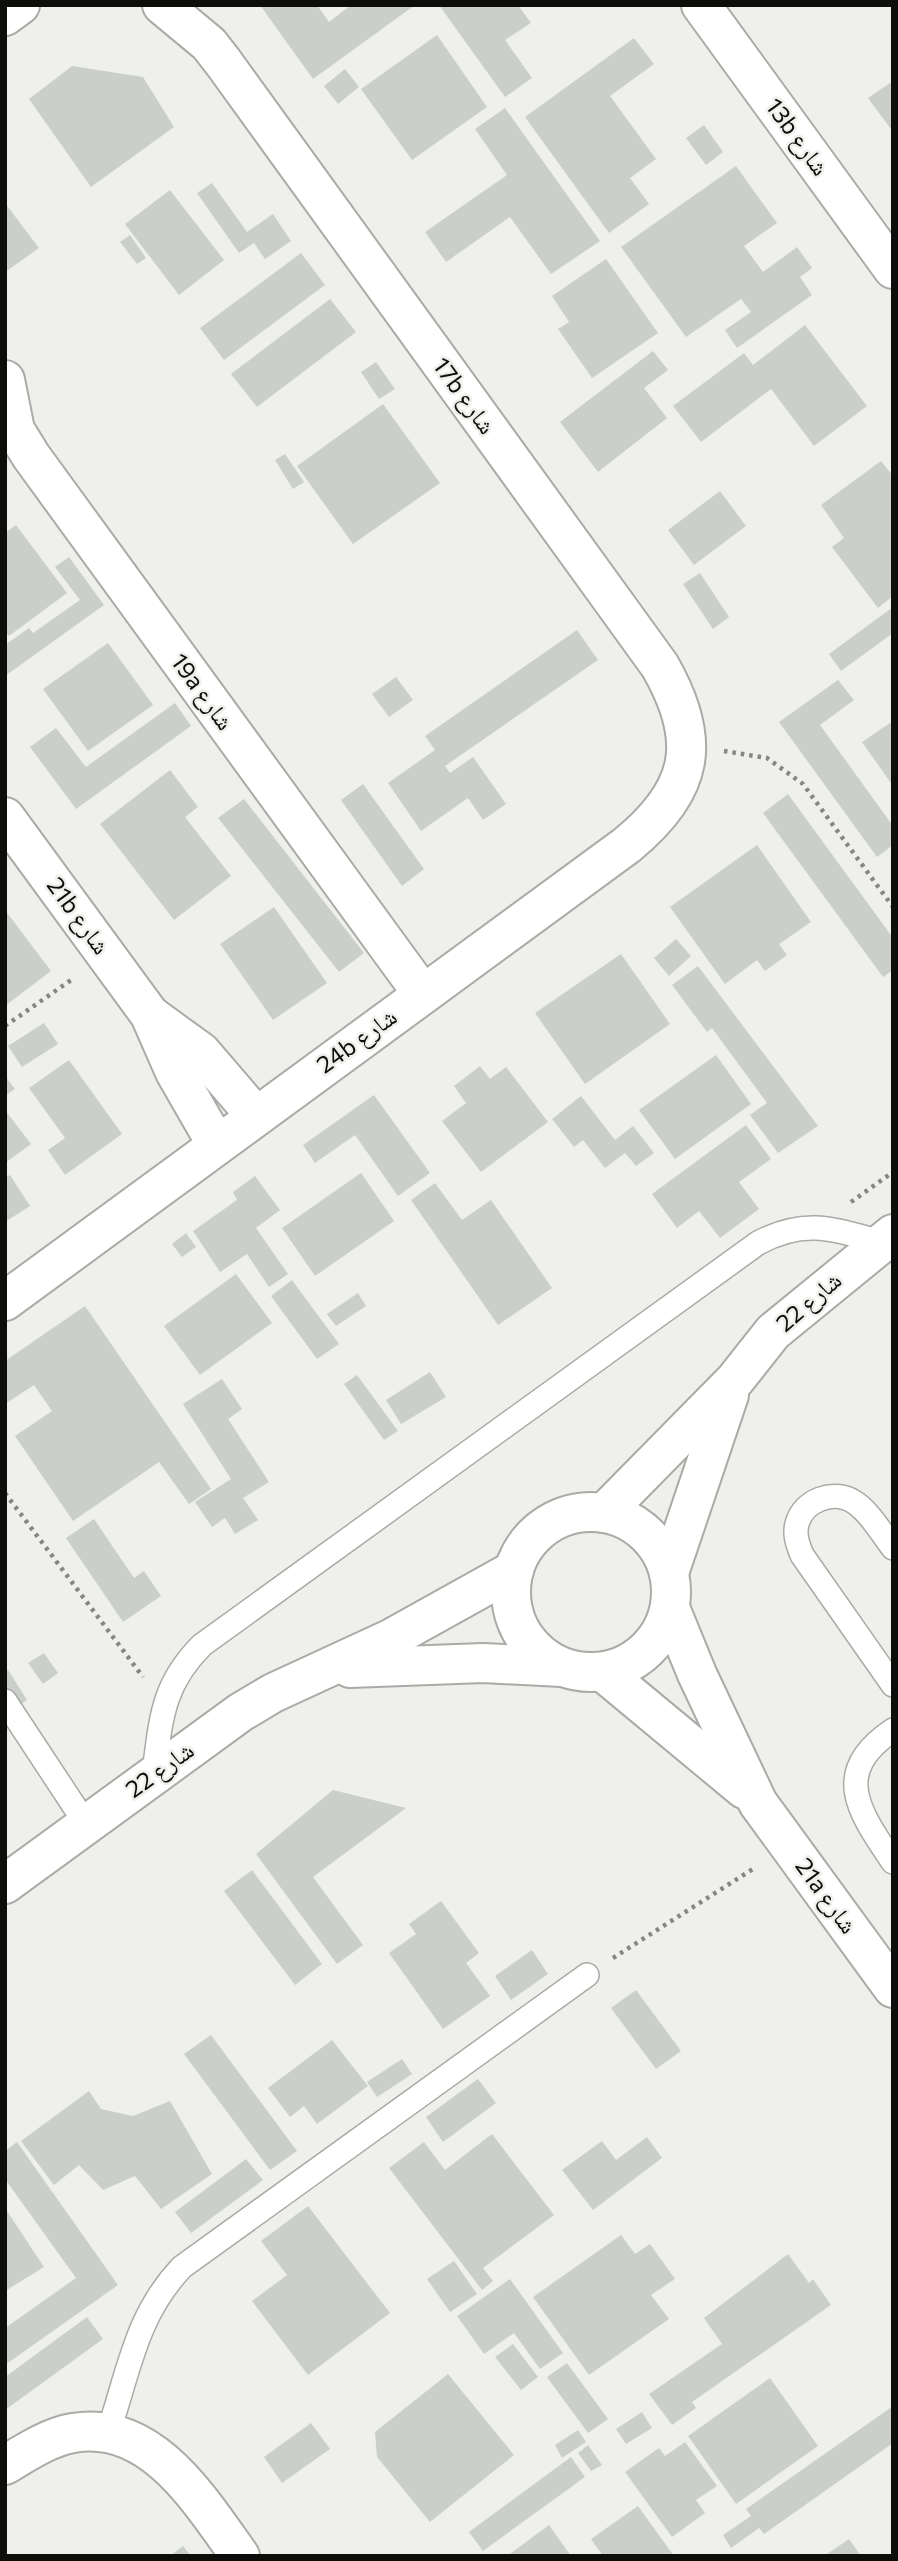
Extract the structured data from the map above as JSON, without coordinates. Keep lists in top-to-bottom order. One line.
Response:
{"streets":{"street":["13b شارع","17b شارع","19a شارع","21b شارع","24b شارع","شارع 22","21a شارع"]},"crossings":[["17b شارع","24b شارع"],["19a شارع","24b شارع"],["21b شارع","24b شارع"],["شارع 22","21a شارع"]]}
